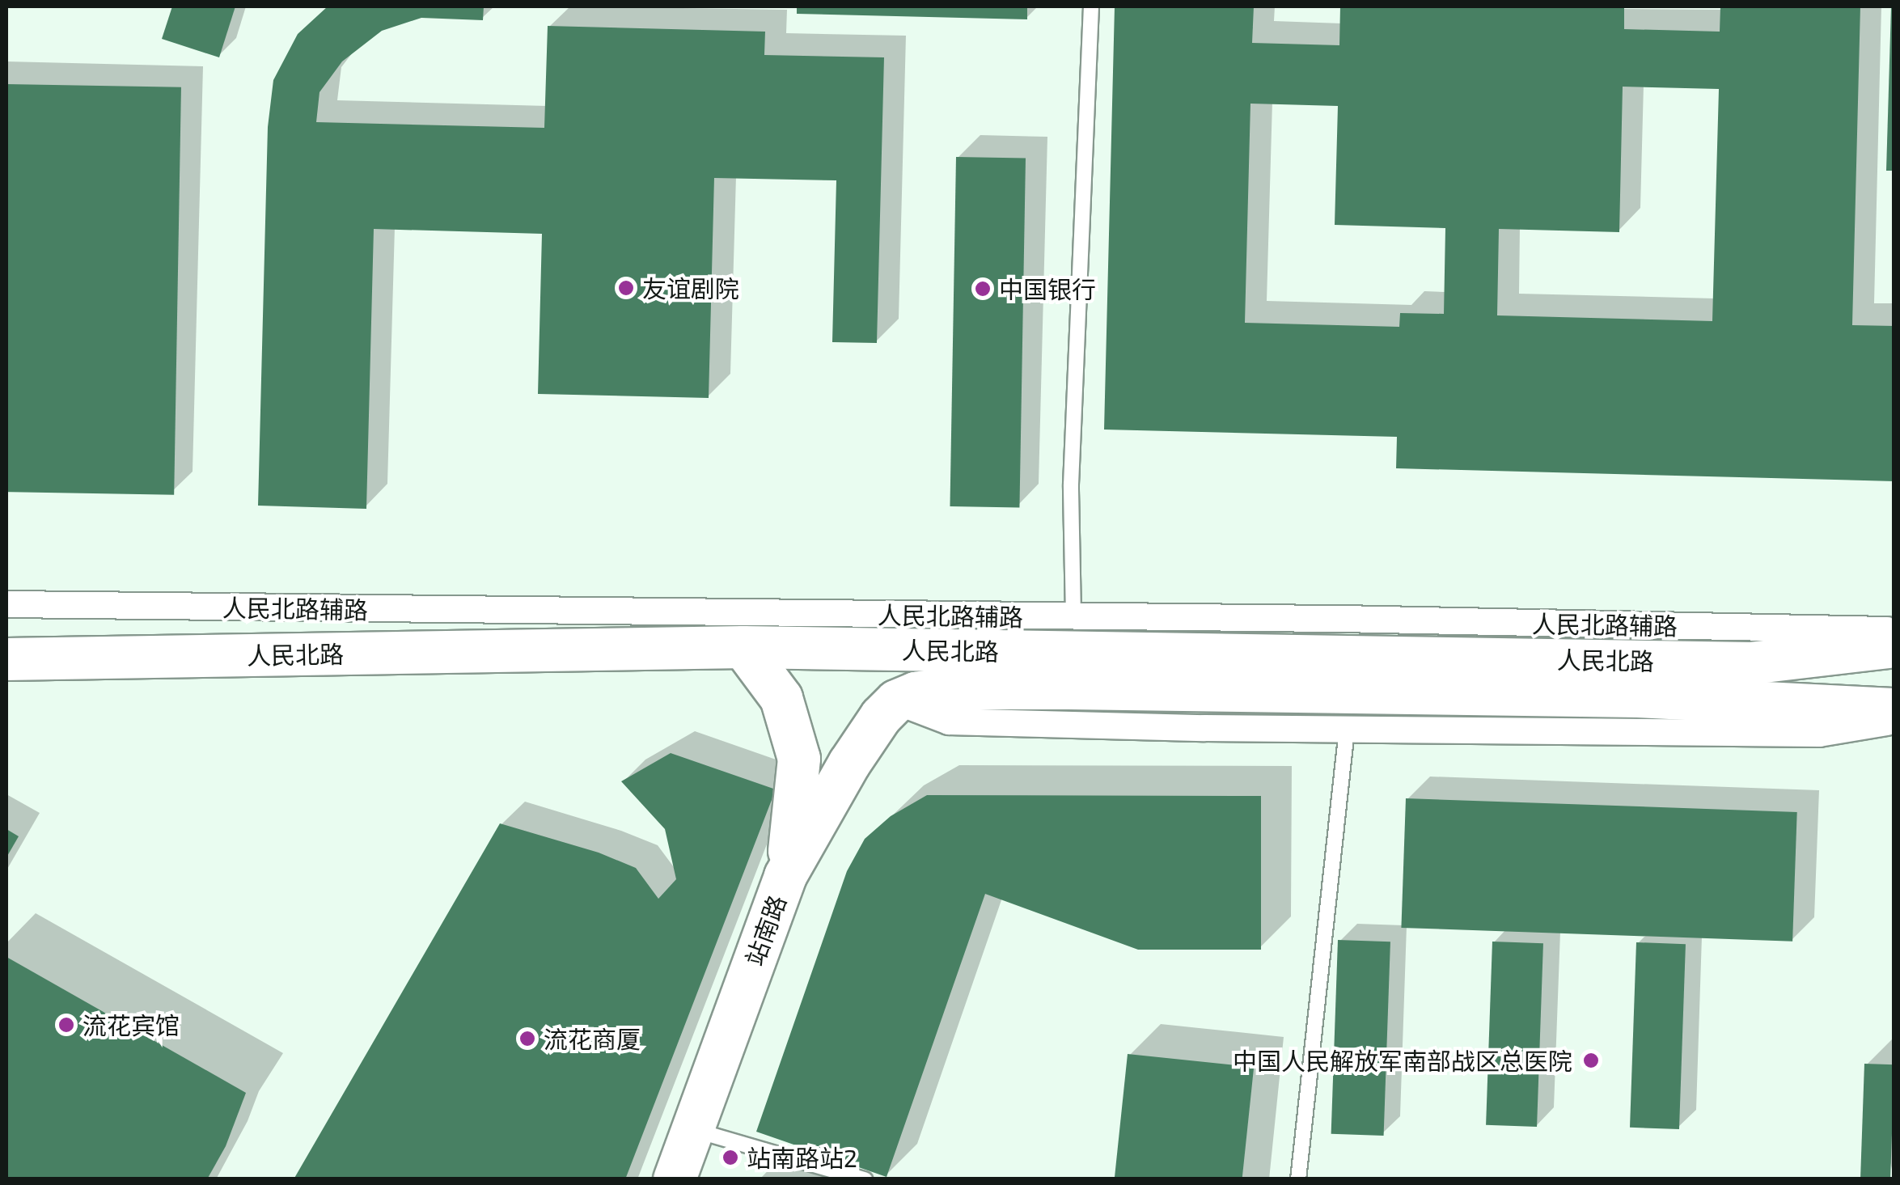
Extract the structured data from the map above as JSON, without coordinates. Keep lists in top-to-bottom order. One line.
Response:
{"streets":{"main road":["人民北路","站南路"],"street":["人民北路辅路"]},"crossings":[["人民北路辅路","人民北路"],["人民北路","站南路"]],"places":["友谊剧院","中国银行","流花宾馆","流花商厦","中国人民解放军南部战区总医院","站南路站2"]}
